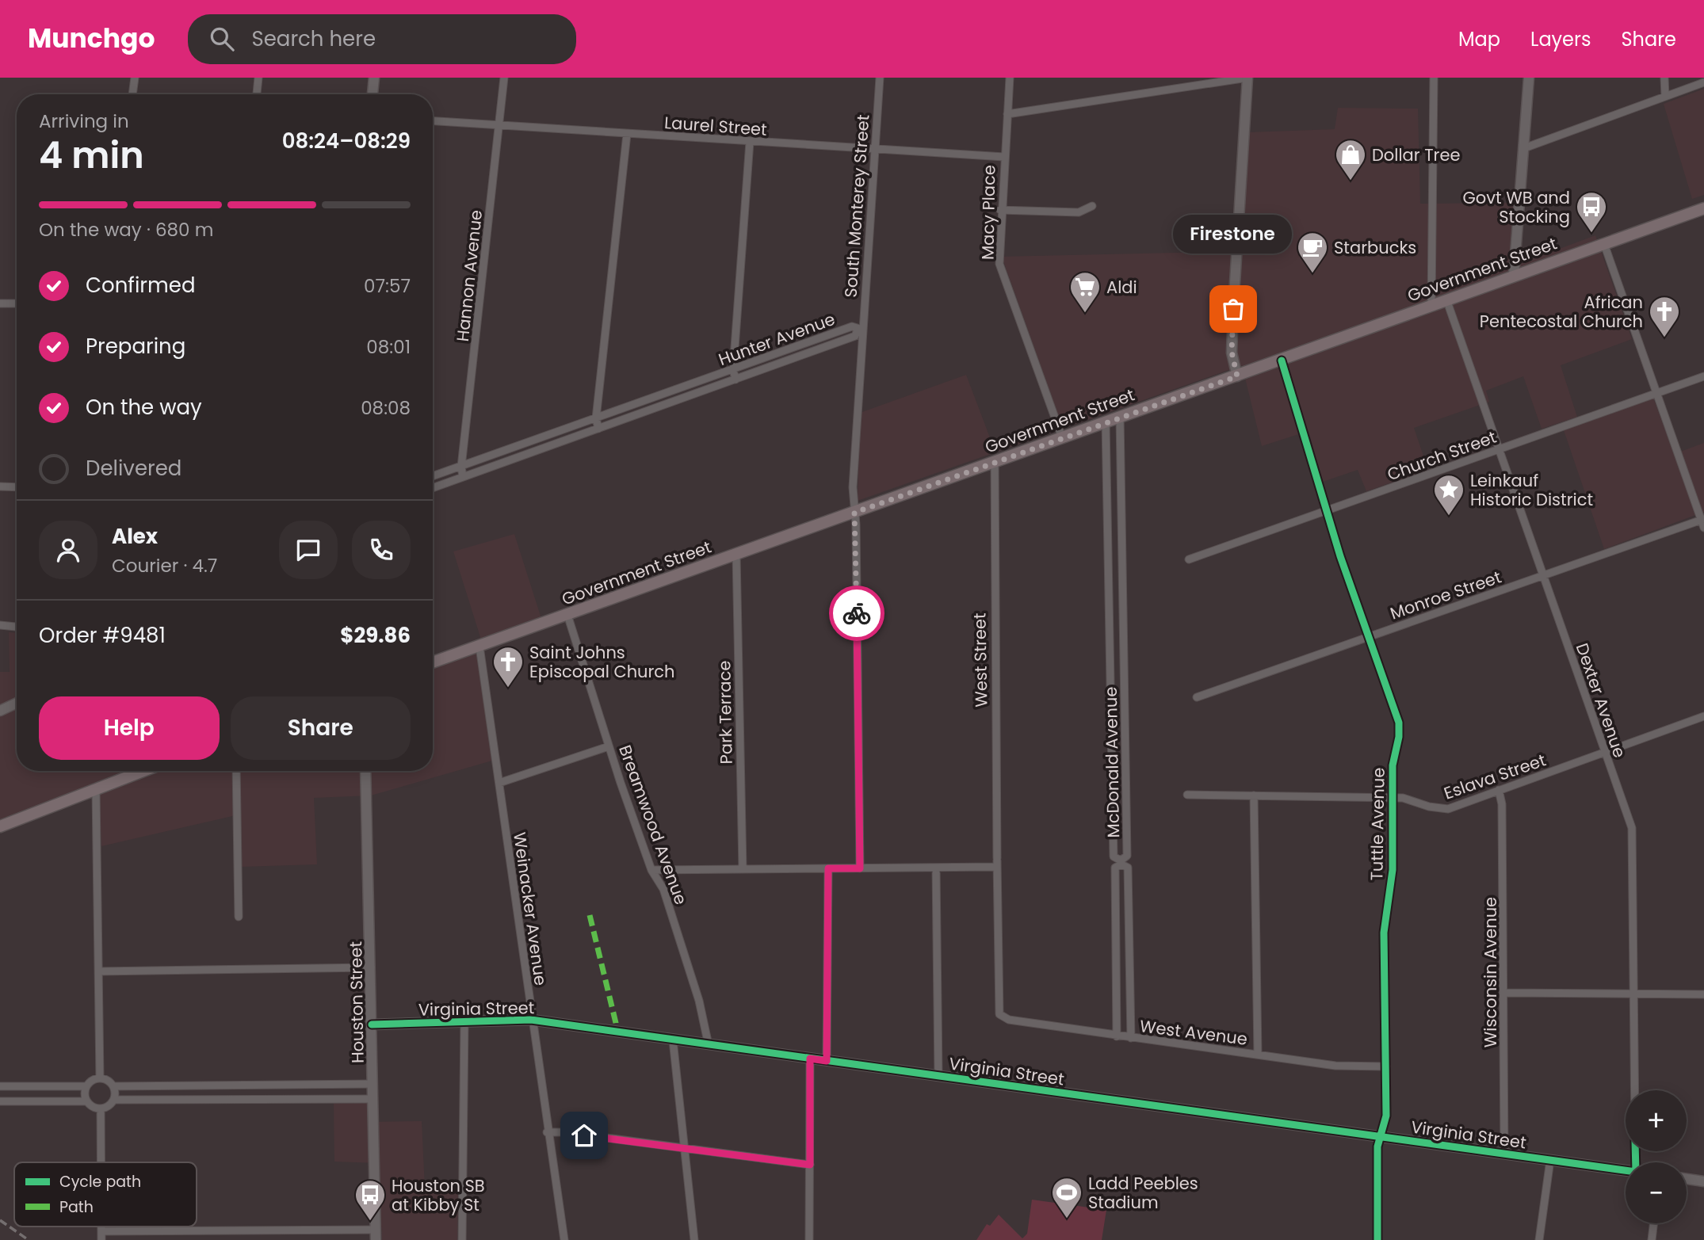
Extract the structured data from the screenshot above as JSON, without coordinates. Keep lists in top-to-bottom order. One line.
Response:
{"streets":{"main road":["Government Street"],"street":["Laurel Street","South Monterey Street","Macy Place","Hannon Avenue","Hunter Avenue","Church Street","Monroe Street","West Street","Dexter Avenue","Park Terrace","McDonald Avenue","Eslava Street","Tuttle Avenue","Breamwood Avenue","Weinacker Avenue","Wisconsin Avenue","Houston Street","Virginia Street","West Avenue"]},"crossings":[["Laurel Street","South Monterey Street"],["Laurel Street","Macy Place"],["Laurel Street","Hannon Avenue"],["South Monterey Street","Government Street"],["South Monterey Street","Hunter Avenue"],["Macy Place","Government Street"],["Government Street","West Street"],["Government Street","Dexter Avenue"],["Government Street","Park Terrace"],["Government Street","McDonald Avenue"],["Government Street","Tuttle Avenue"],["Government Street","Breamwood Avenue"],["Government Street","Weinacker Avenue"],["Hannon Avenue","Hunter Avenue"],["Church Street","Dexter Avenue"],["Church Street","Tuttle Avenue"],["Monroe Street","Dexter Avenue"],["Monroe Street","Tuttle Avenue"],["West Street","West Avenue"],["Dexter Avenue","Eslava Street"],["Eslava Street","Tuttle Avenue"],["Eslava Street","Wisconsin Avenue"],["Tuttle Avenue","Virginia Street"],["Tuttle Avenue","West Avenue"],["Breamwood Avenue","Virginia Street"],["Weinacker Avenue","Virginia Street"],["Wisconsin Avenue","Virginia Street"],["Houston Street","Virginia Street"]],"places":{"shop":["Dollar Tree"],"bus stop":["Govt WB and Stocking","Houston SB at Kibby St"],"cafe":["Starbucks"],"other":["Firestone"],"supermarket":["Aldi"],"church":["African Pentecostal Church","Saint Johns Episcopal Church"],"place":["Leinkauf Historic District"],"sports":["Ladd Peebles Stadium"]},"legend":["Cycle path","Path"],"page":{"header":"Munchgo","search":"Search here","nav":["Map","Layers","Share"],"heading":["4 min","Arriving in","08:24–08:29"],"panel":["Alex","Courier · 4.7","Order #9481","$29.86"],"bar":"On the way · 680 m","bubble":"Firestone","list":[["Confirmed","07:57"],["Preparing","08:01"],["On the way","08:08"],"Delivered"],"buttons":["Help","Share"],"map_buttons":["+","−"]}}
